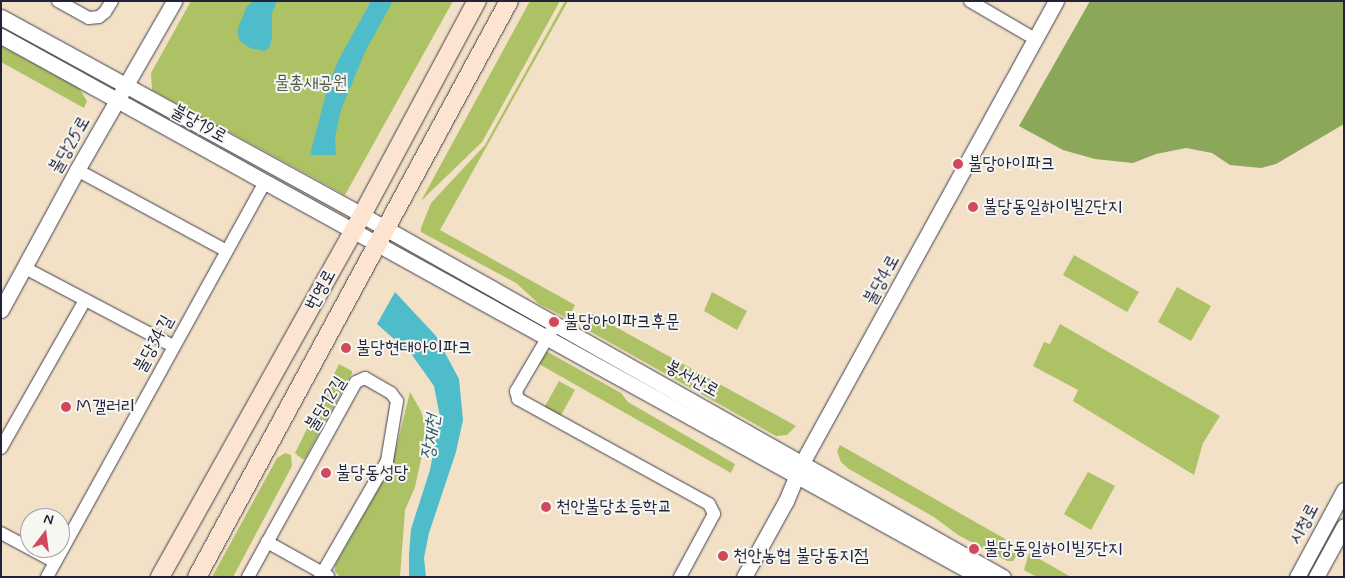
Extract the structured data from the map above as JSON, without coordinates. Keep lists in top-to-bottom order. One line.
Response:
{"streets":{"main road":["번영로"],"street":["불당19로","불당25로","불당4로","불당34길","봉서산로","불당12길","시청로"]},"crossings":[["불당19로","불당25로"],["불당19로","번영로"],["불당19로","불당34길"],["불당19로","봉서산로"],["불당4로","봉서산로"],["번영로","봉서산로"]],"water":["장재천"],"parks":["물총새공원"],"places":["불당아이파크","불당동일하이빌2단지","불당아이파크후문","불당현대아이파크","M갤러리","불당동성당","천안불당초등학교","불당동일하이빌3단지","천안농협 불당동지점"],"north":"top"}
